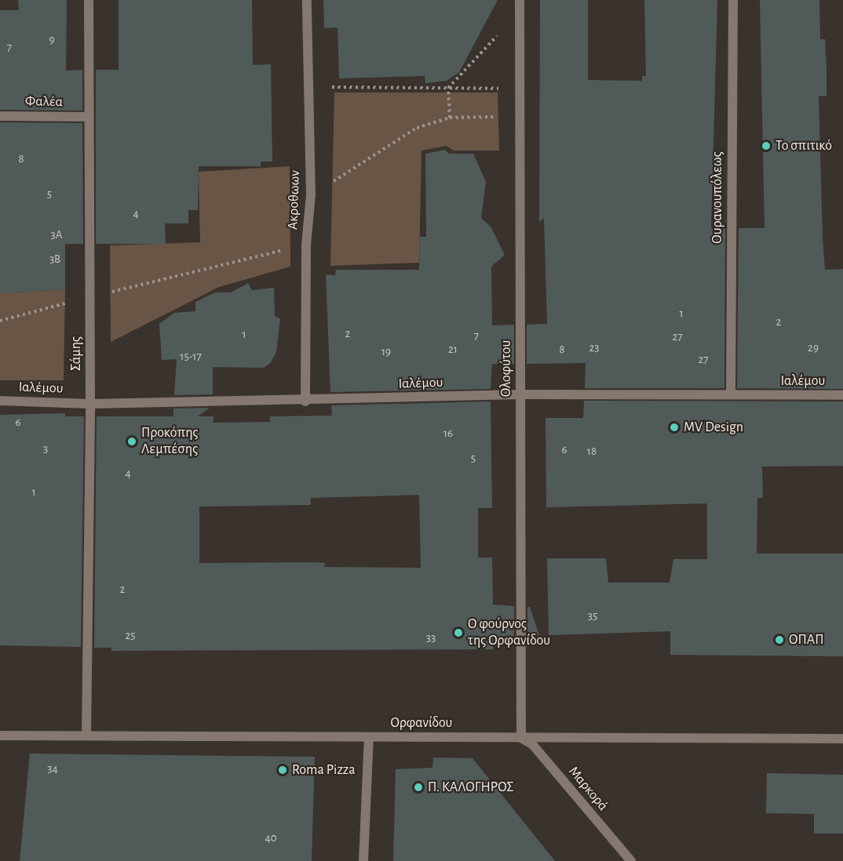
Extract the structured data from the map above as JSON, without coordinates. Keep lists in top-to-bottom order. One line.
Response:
{"streets":{"street":["Φαλέα","Ουρανουπόλεως","Ακροθωων","Σάμης","Ολοφύτου","Ιαλέμου","Ορφανίδου","Μαρκορά"]},"crossings":[["Φαλέα","Σάμης"],["Ουρανουπόλεως","Ιαλέμου"],["Ακροθωων","Ιαλέμου"],["Σάμης","Ιαλέμου"],["Σάμης","Ορφανίδου"],["Ολοφύτου","Ιαλέμου"],["Ολοφύτου","Ορφανίδου"],["Ολοφύτου","Μαρκορά"],["Ορφανίδου","Μαρκορά"]],"places":["Το σπιτικό","MV Design","Προκόπης Λεμπέσης","Ο φούρνος της Ορφανίδου","ΟΠΑΠ","Roma Pizza","Π. ΚΑΛΟΓΗΡΟΣ"],"house_numbers":["9","7","8","5","4","3Α","3Β","1","2","2","1","7","27","23","29","21","8","19","15-17","27","6","16","3","6","18","5","4","1","2","35","25","33","34","40"]}
